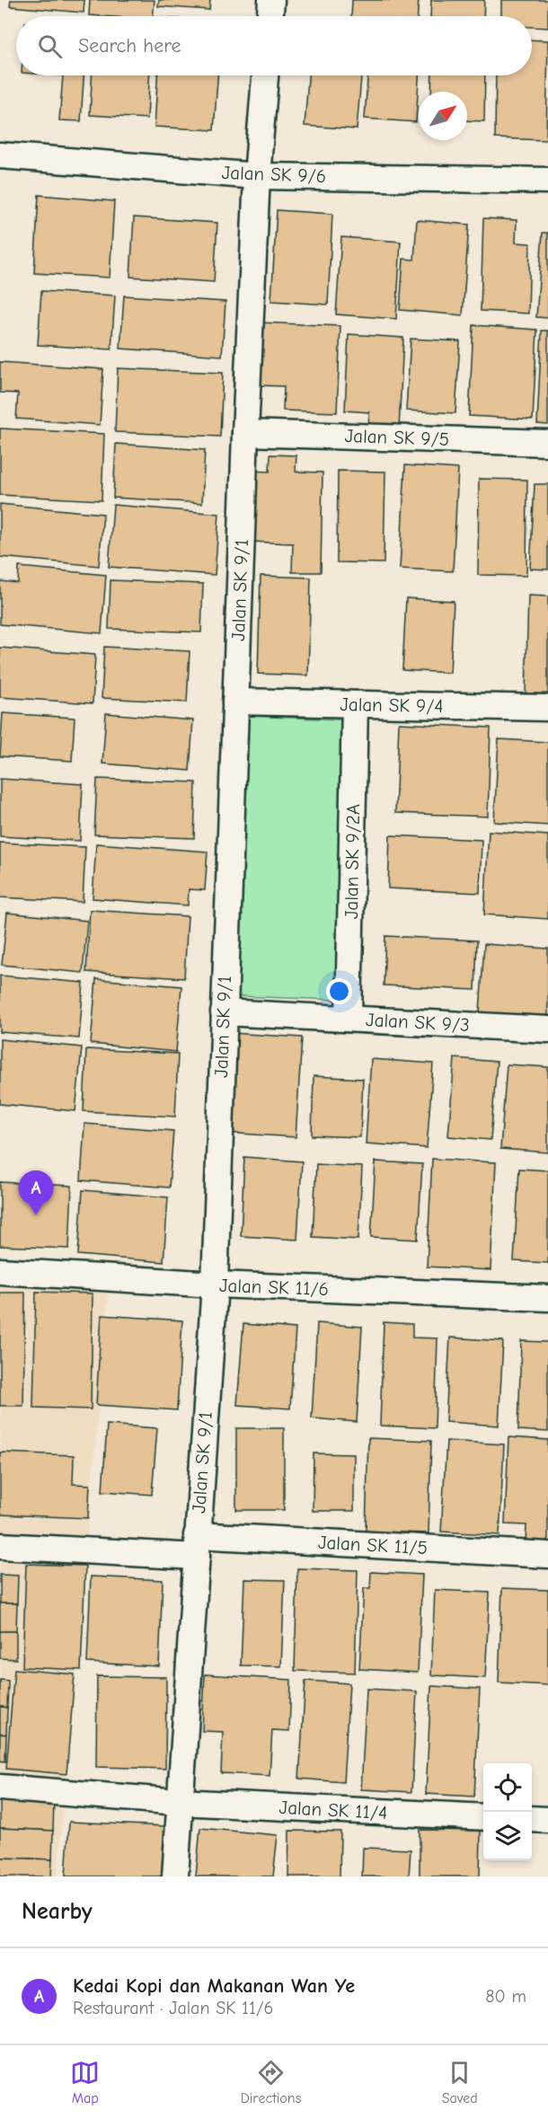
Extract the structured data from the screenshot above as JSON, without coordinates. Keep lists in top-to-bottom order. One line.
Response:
{"streets":{"street":["Jalan SK 9/6","Jalan SK 9/5","Jalan SK 9/1","Jalan SK 9/4","Jalan SK 9/2A","Jalan SK 9/3","Jalan SK 11/6","Jalan SK 11/5","Jalan SK 11/4"]},"crossings":[["Jalan SK 9/6","Jalan SK 9/1"],["Jalan SK 9/5","Jalan SK 9/1"],["Jalan SK 9/1","Jalan SK 9/4"],["Jalan SK 9/1","Jalan SK 9/3"],["Jalan SK 9/1","Jalan SK 11/6"],["Jalan SK 9/1","Jalan SK 11/5"],["Jalan SK 9/1","Jalan SK 11/4"],["Jalan SK 9/4","Jalan SK 9/2A"],["Jalan SK 9/2A","Jalan SK 9/3"]],"north":"top right","page":{"search":"Search here","pins":"A","heading":"Nearby","list":[{"mark":"A","name":"Kedai Kopi dan Makanan Wan Ye","note":"Restaurant · Jalan SK 11/6","value":"80 m"}],"nav":["Map","Directions","Saved"]}}
